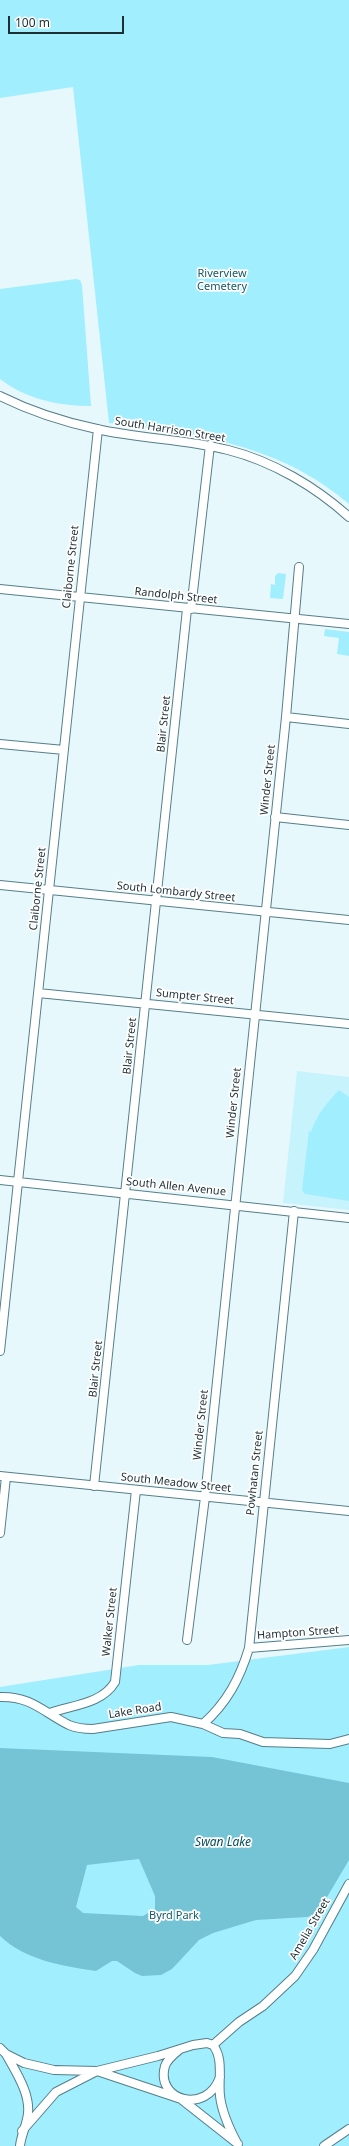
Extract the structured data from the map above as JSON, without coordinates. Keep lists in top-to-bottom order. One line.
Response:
{"streets":{"street":["South Harrison Street","Claiborne Street","Randolph Street","Blair Street","Winder Street","South Lombardy Street","Sumpter Street","South Allen Avenue","Powhatan Street","South Meadow Street","Walker Street","Hampton Street","Lake Road","Amelia Street"]},"crossings":[["South Harrison Street","Claiborne Street"],["South Harrison Street","Blair Street"],["Claiborne Street","Randolph Street"],["Claiborne Street","South Lombardy Street"],["Claiborne Street","Sumpter Street"],["Claiborne Street","South Allen Avenue"],["Randolph Street","Blair Street"],["Randolph Street","Winder Street"],["Blair Street","South Lombardy Street"],["Blair Street","Sumpter Street"],["Blair Street","South Allen Avenue"],["Blair Street","South Meadow Street"],["Winder Street","South Lombardy Street"],["Winder Street","Sumpter Street"],["Winder Street","South Allen Avenue"],["Winder Street","South Meadow Street"],["South Allen Avenue","Powhatan Street"],["Powhatan Street","South Meadow Street"],["Powhatan Street","Hampton Street"],["Powhatan Street","Lake Road"],["South Meadow Street","Walker Street"],["Walker Street","Lake Road"]],"water":["Swan Lake"],"parks":["Riverview Cemetery","Byrd Park"],"scale_bar":"100 m"}
